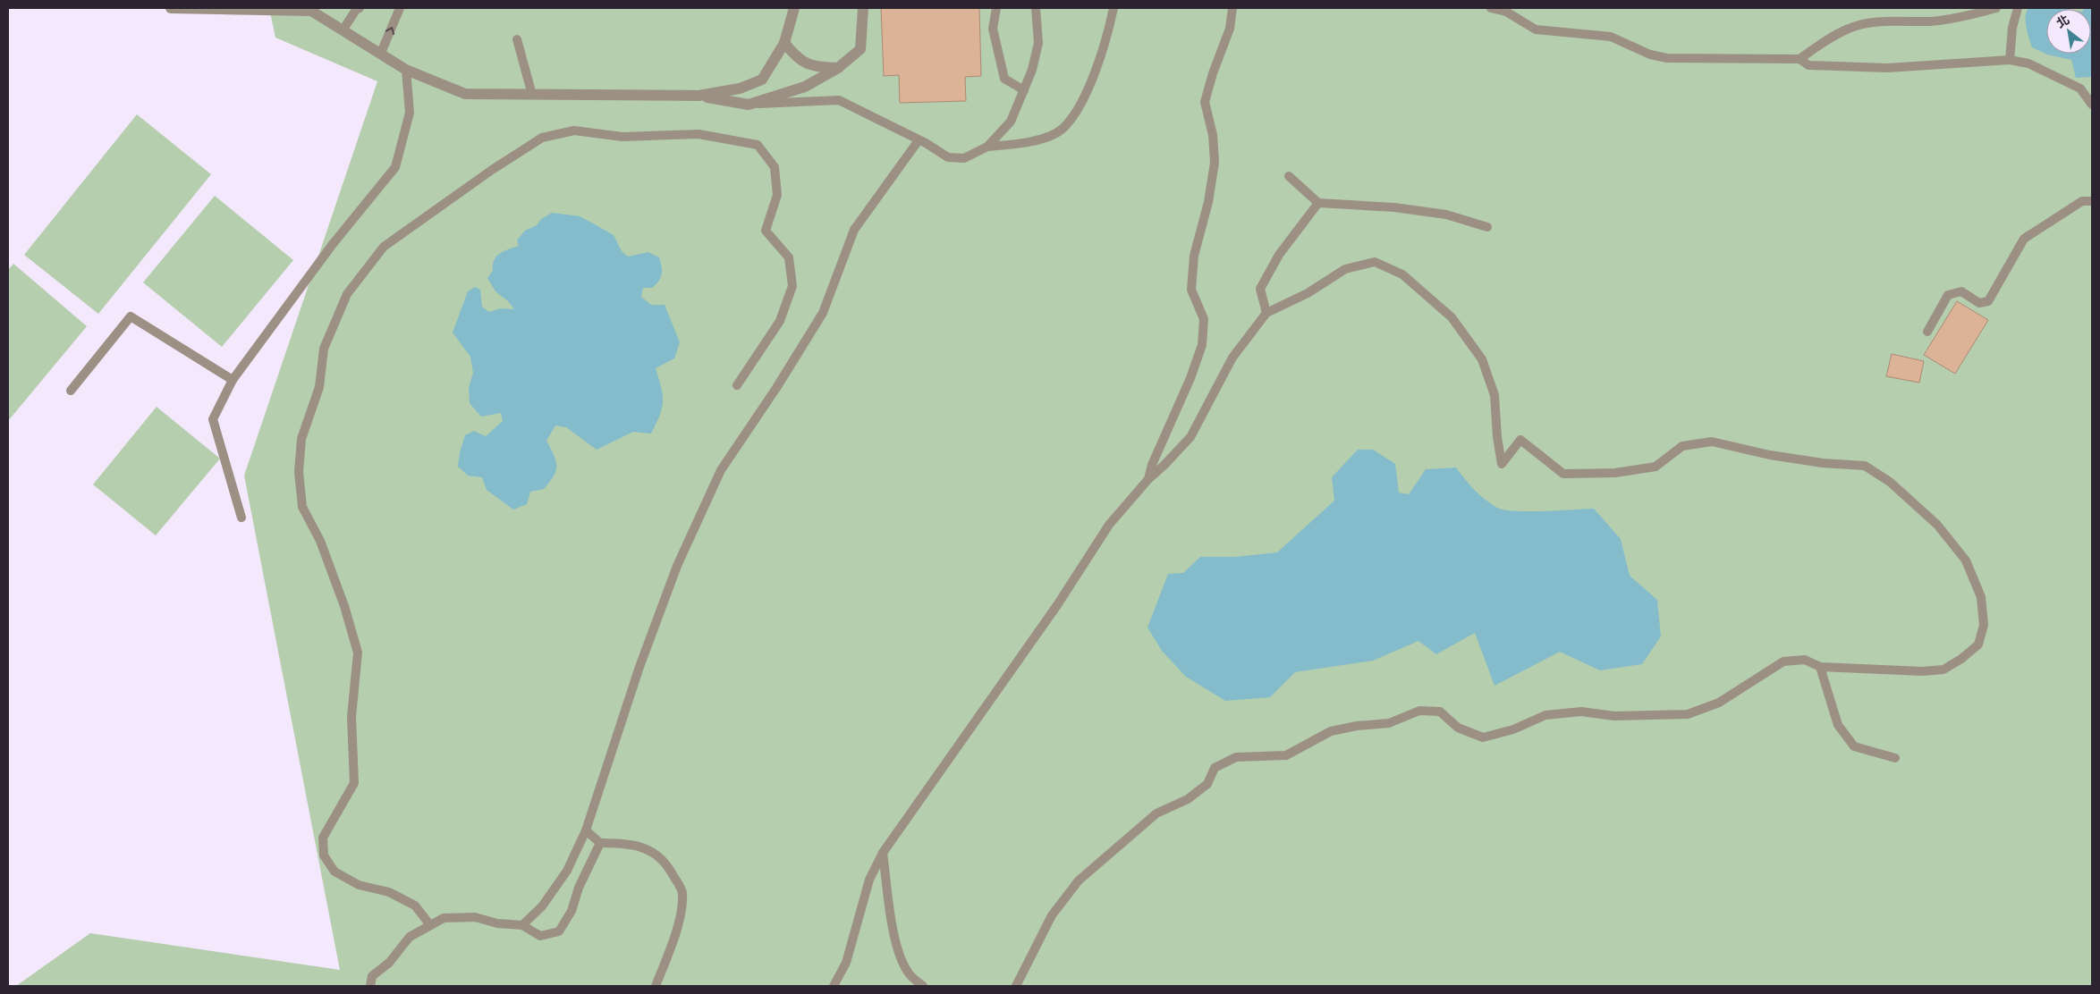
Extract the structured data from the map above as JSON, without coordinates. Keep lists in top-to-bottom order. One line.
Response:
{"north":"top left"}
